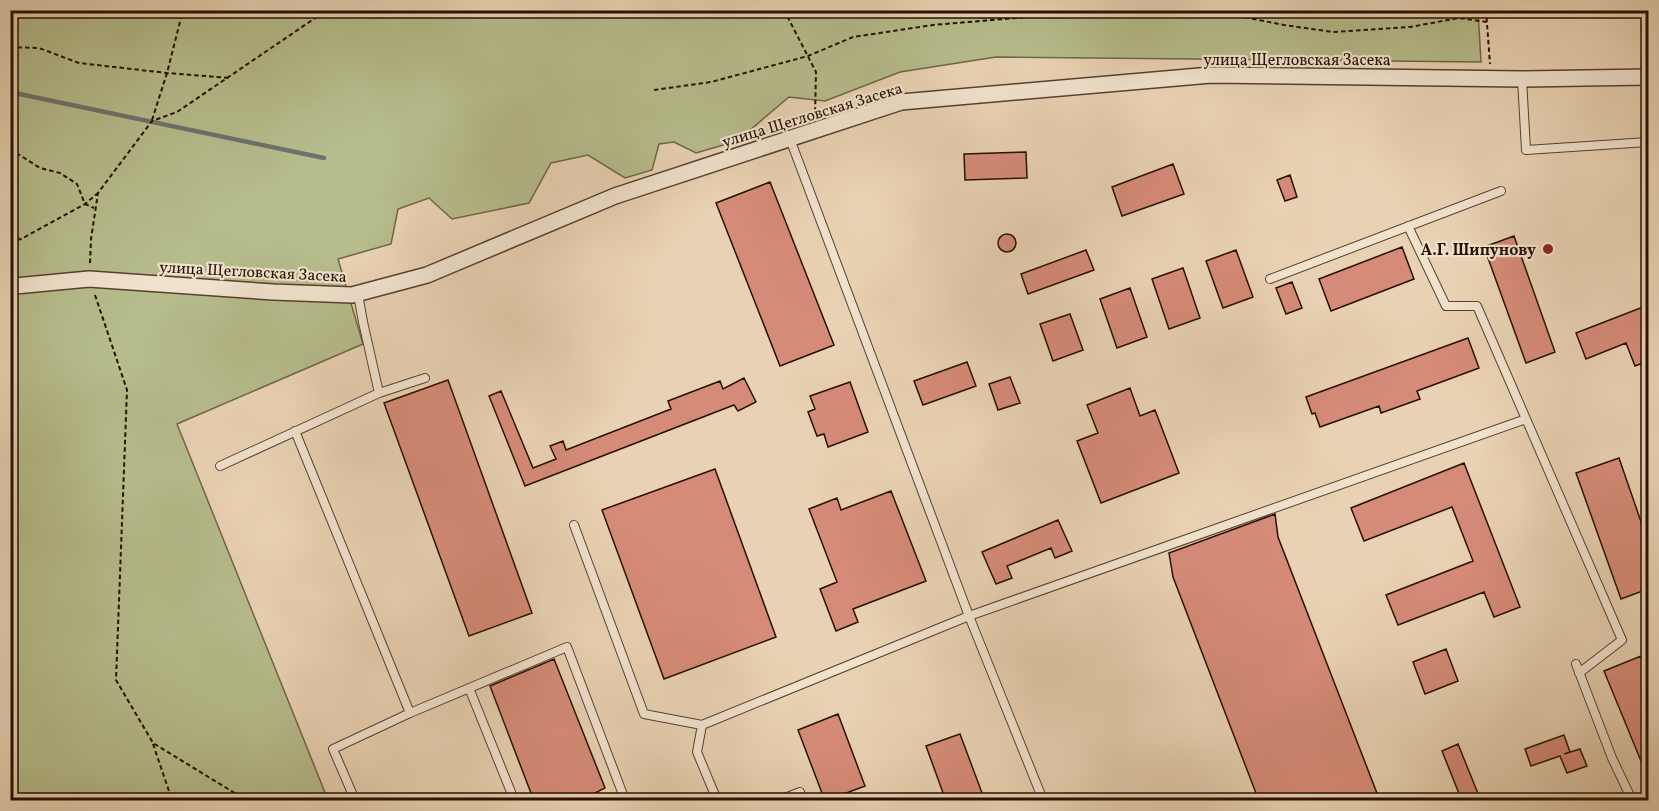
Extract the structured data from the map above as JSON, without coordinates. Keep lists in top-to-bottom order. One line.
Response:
{"streets":{"street":["улица Щегловская Засека"]},"places":["А.Г. Шипунову"]}
